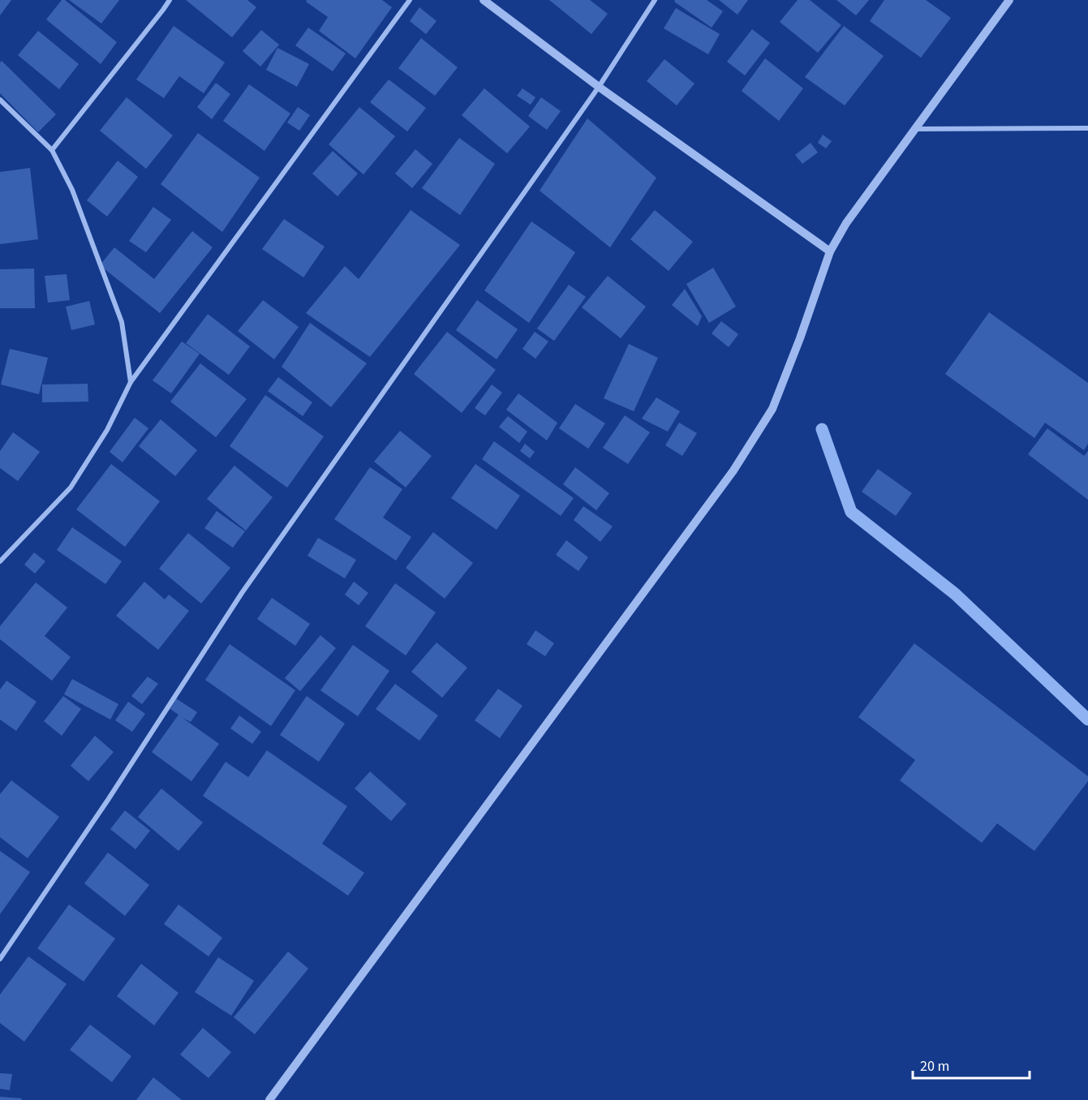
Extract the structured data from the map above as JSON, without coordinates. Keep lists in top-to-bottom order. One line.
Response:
{"scale_bar":"20 m"}
